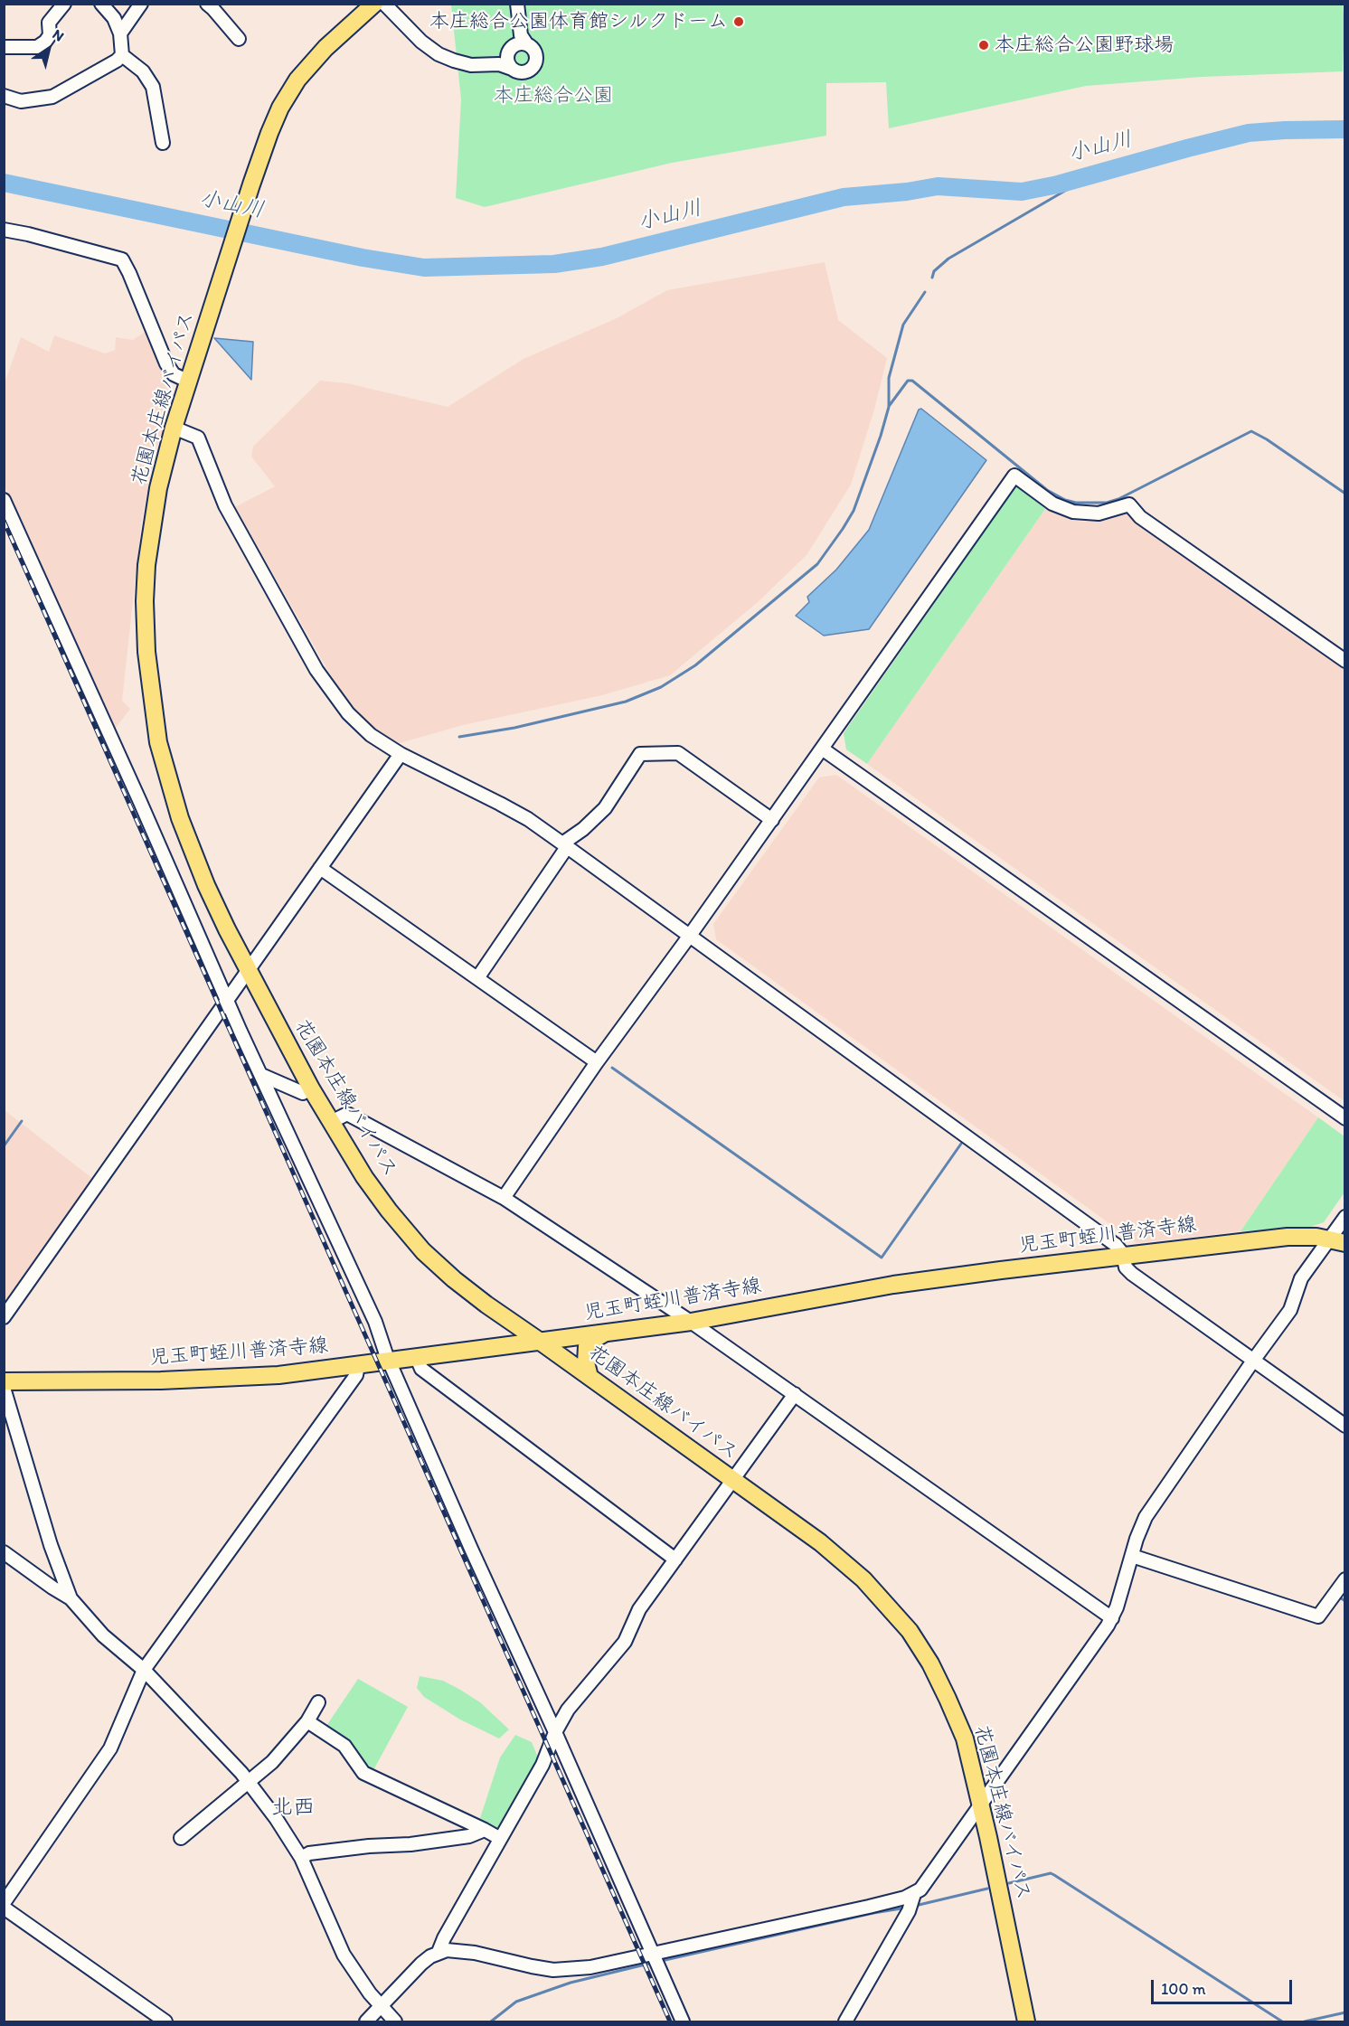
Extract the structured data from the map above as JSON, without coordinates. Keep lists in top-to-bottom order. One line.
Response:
{"streets":{"main road":["花園本庄線バイパス","児玉町蛭川普済寺線"]},"crossings":[["花園本庄線バイパス","児玉町蛭川普済寺線"]],"districts":["北西"],"water":["小山川"],"parks":["本庄総合公園"],"places":["本庄総合公園体育館シルクドーム","本庄総合公園野球場"],"scale_bar":"100 m","north":"top right"}
